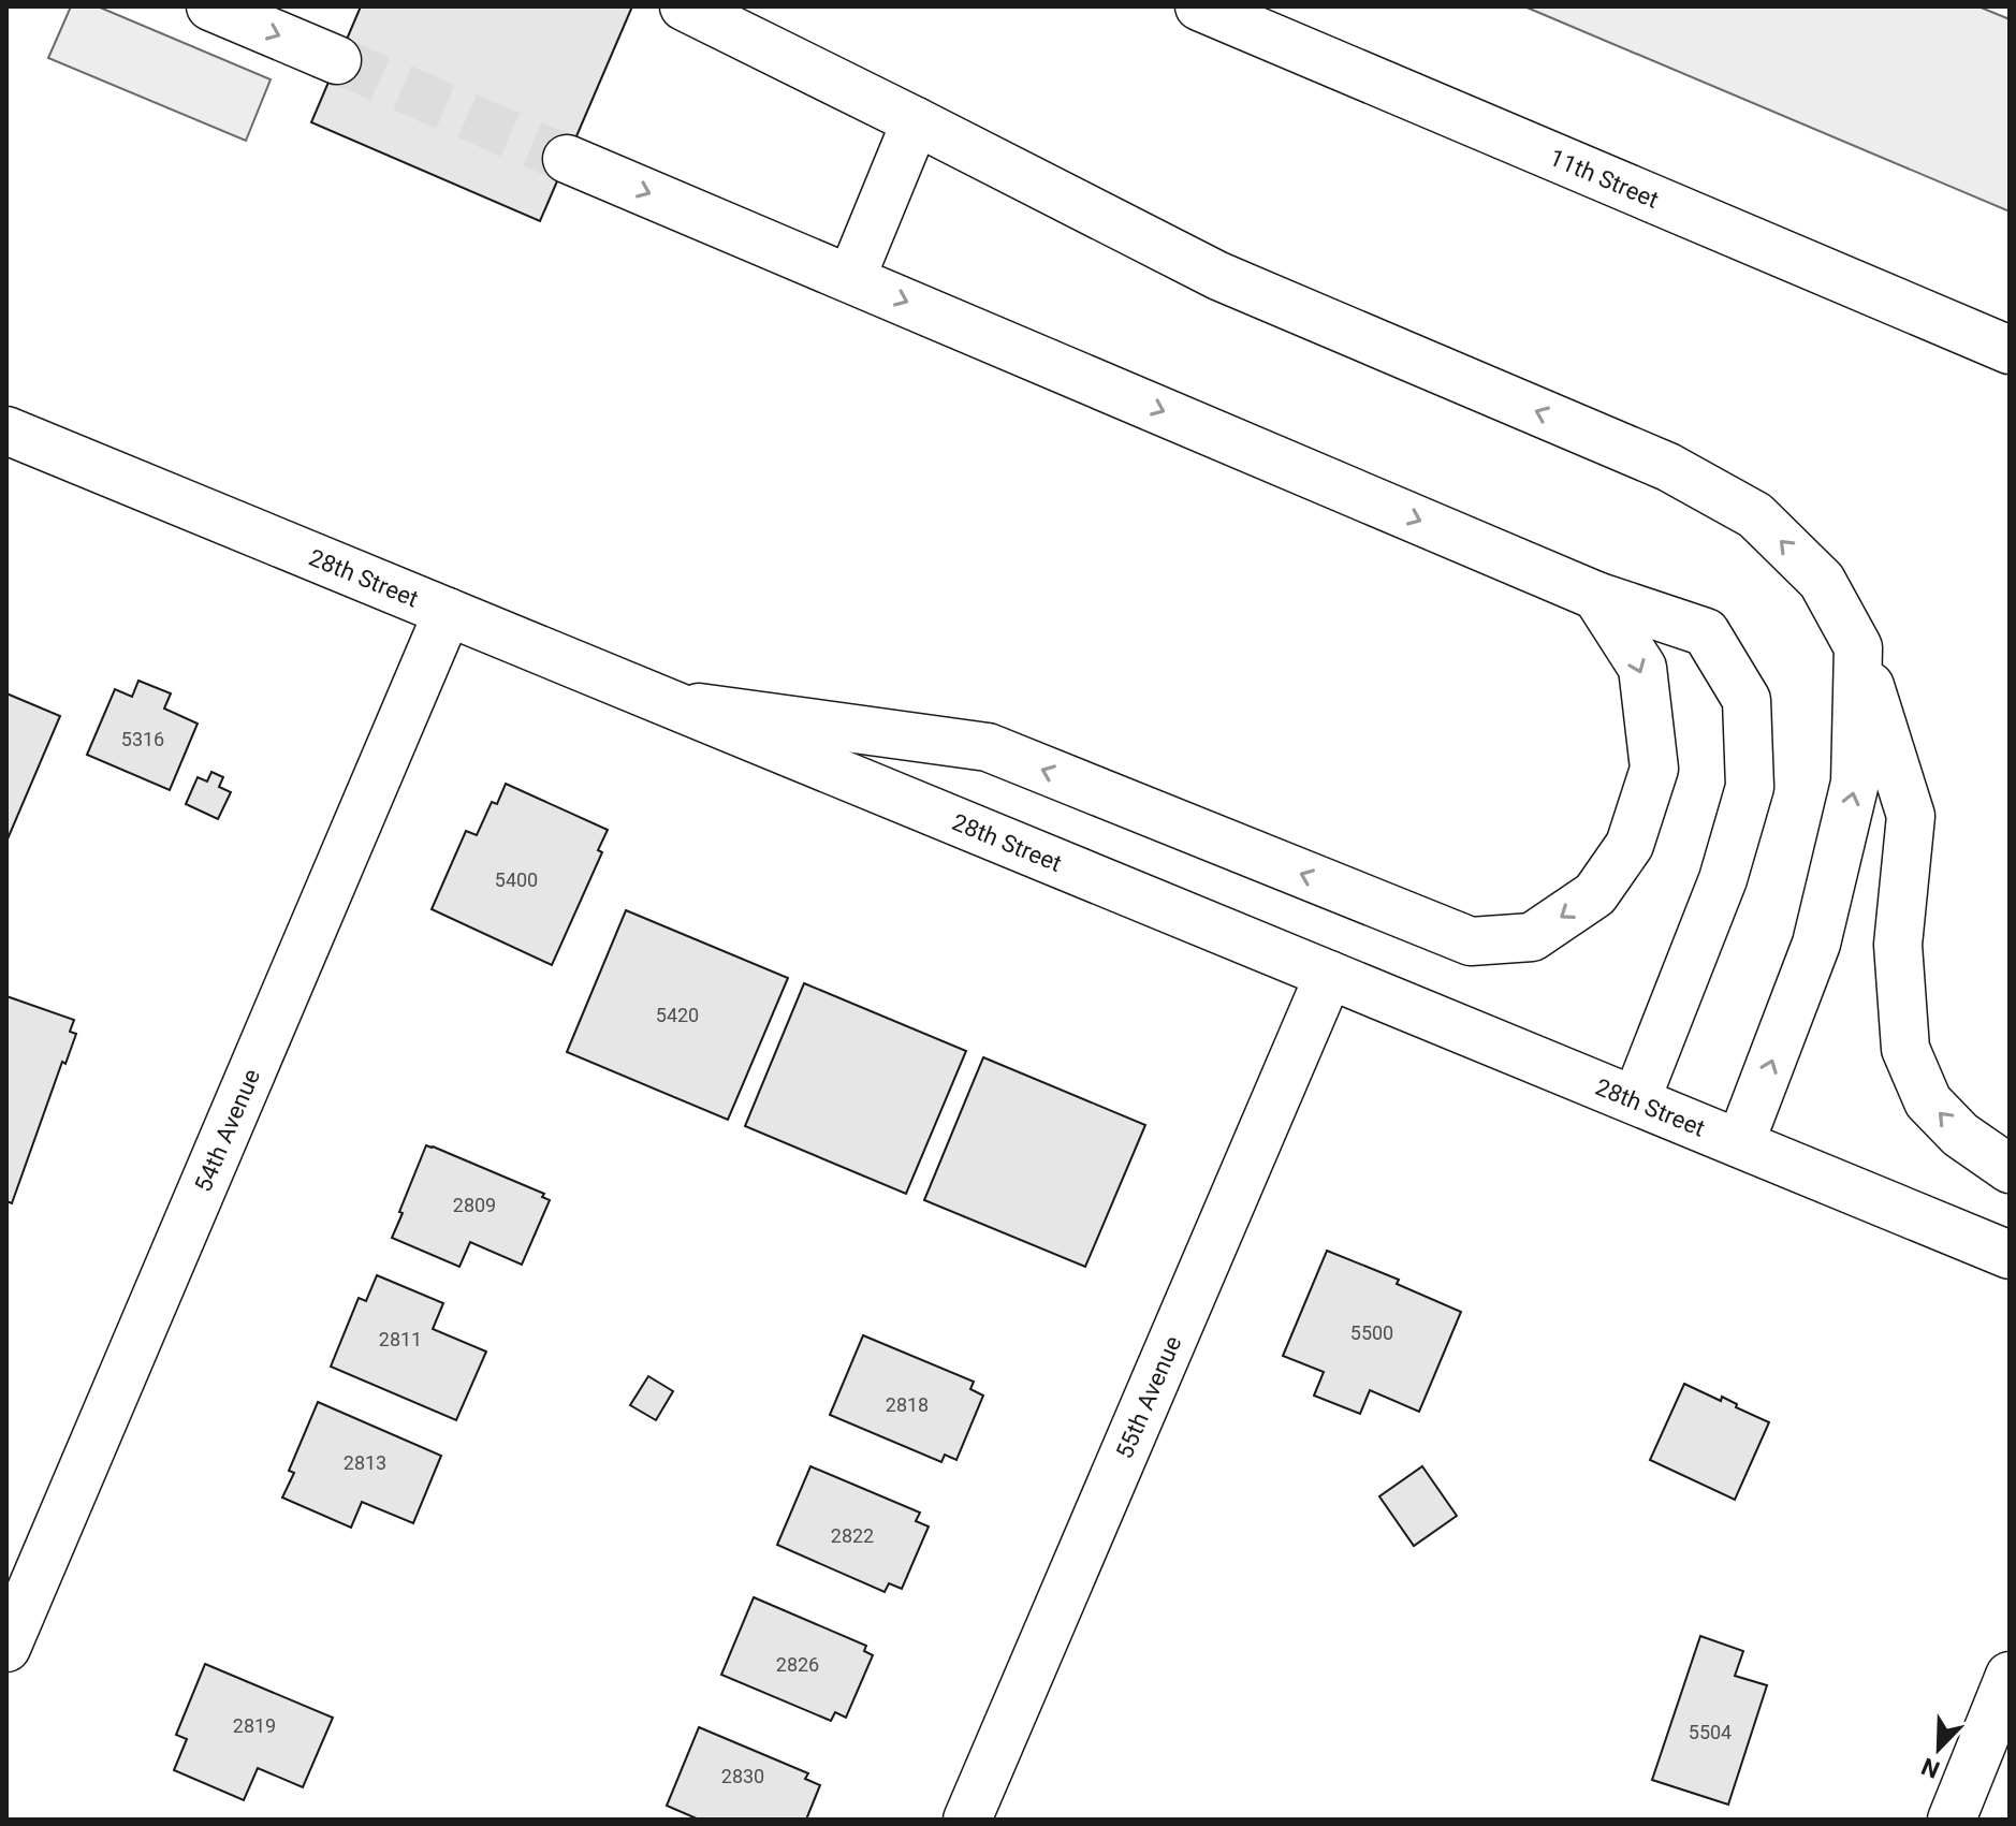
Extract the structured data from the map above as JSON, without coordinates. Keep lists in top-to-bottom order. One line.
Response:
{"streets":{"street":["11th Street","28th Street","54th Avenue","55th Avenue"]},"crossings":[["28th Street","54th Avenue"],["28th Street","55th Avenue"]],"house_numbers":["5316","5400","5420","2809","5500","2811","2818","2813","2822","2826","2819","5504","2830"],"north":"bottom left"}
